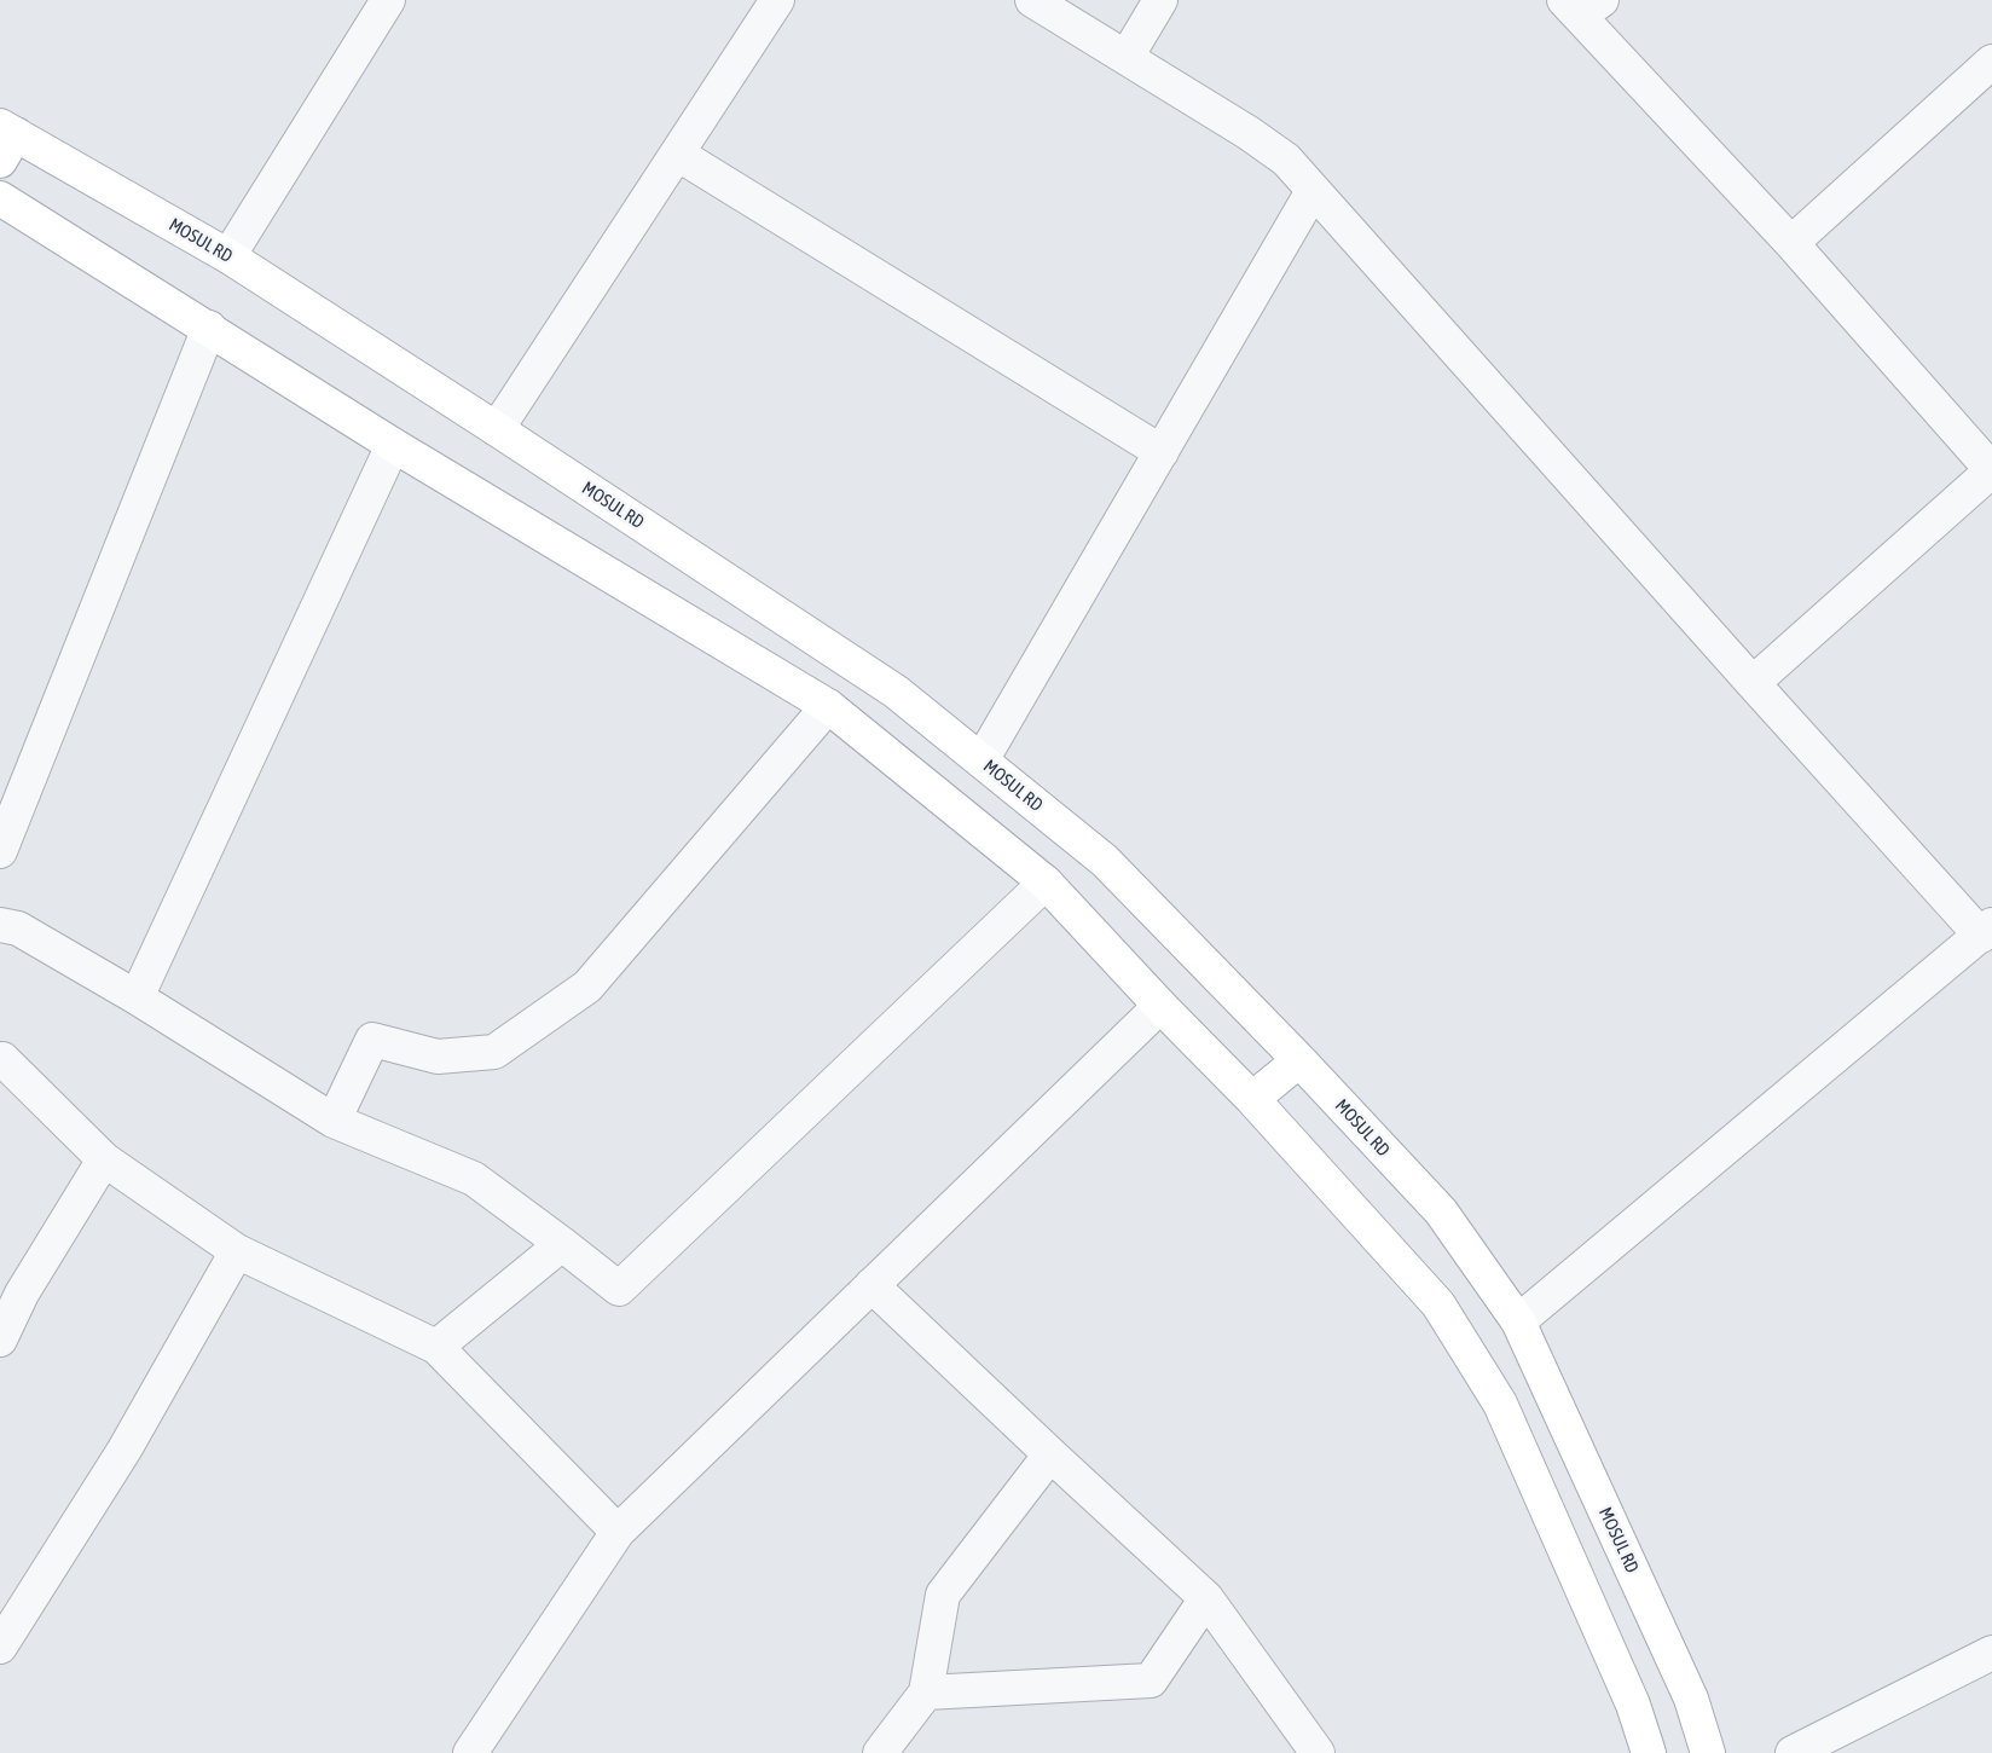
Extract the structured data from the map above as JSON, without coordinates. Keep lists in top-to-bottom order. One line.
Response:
{"streets":{"main road":["MOSUL RD"]}}
